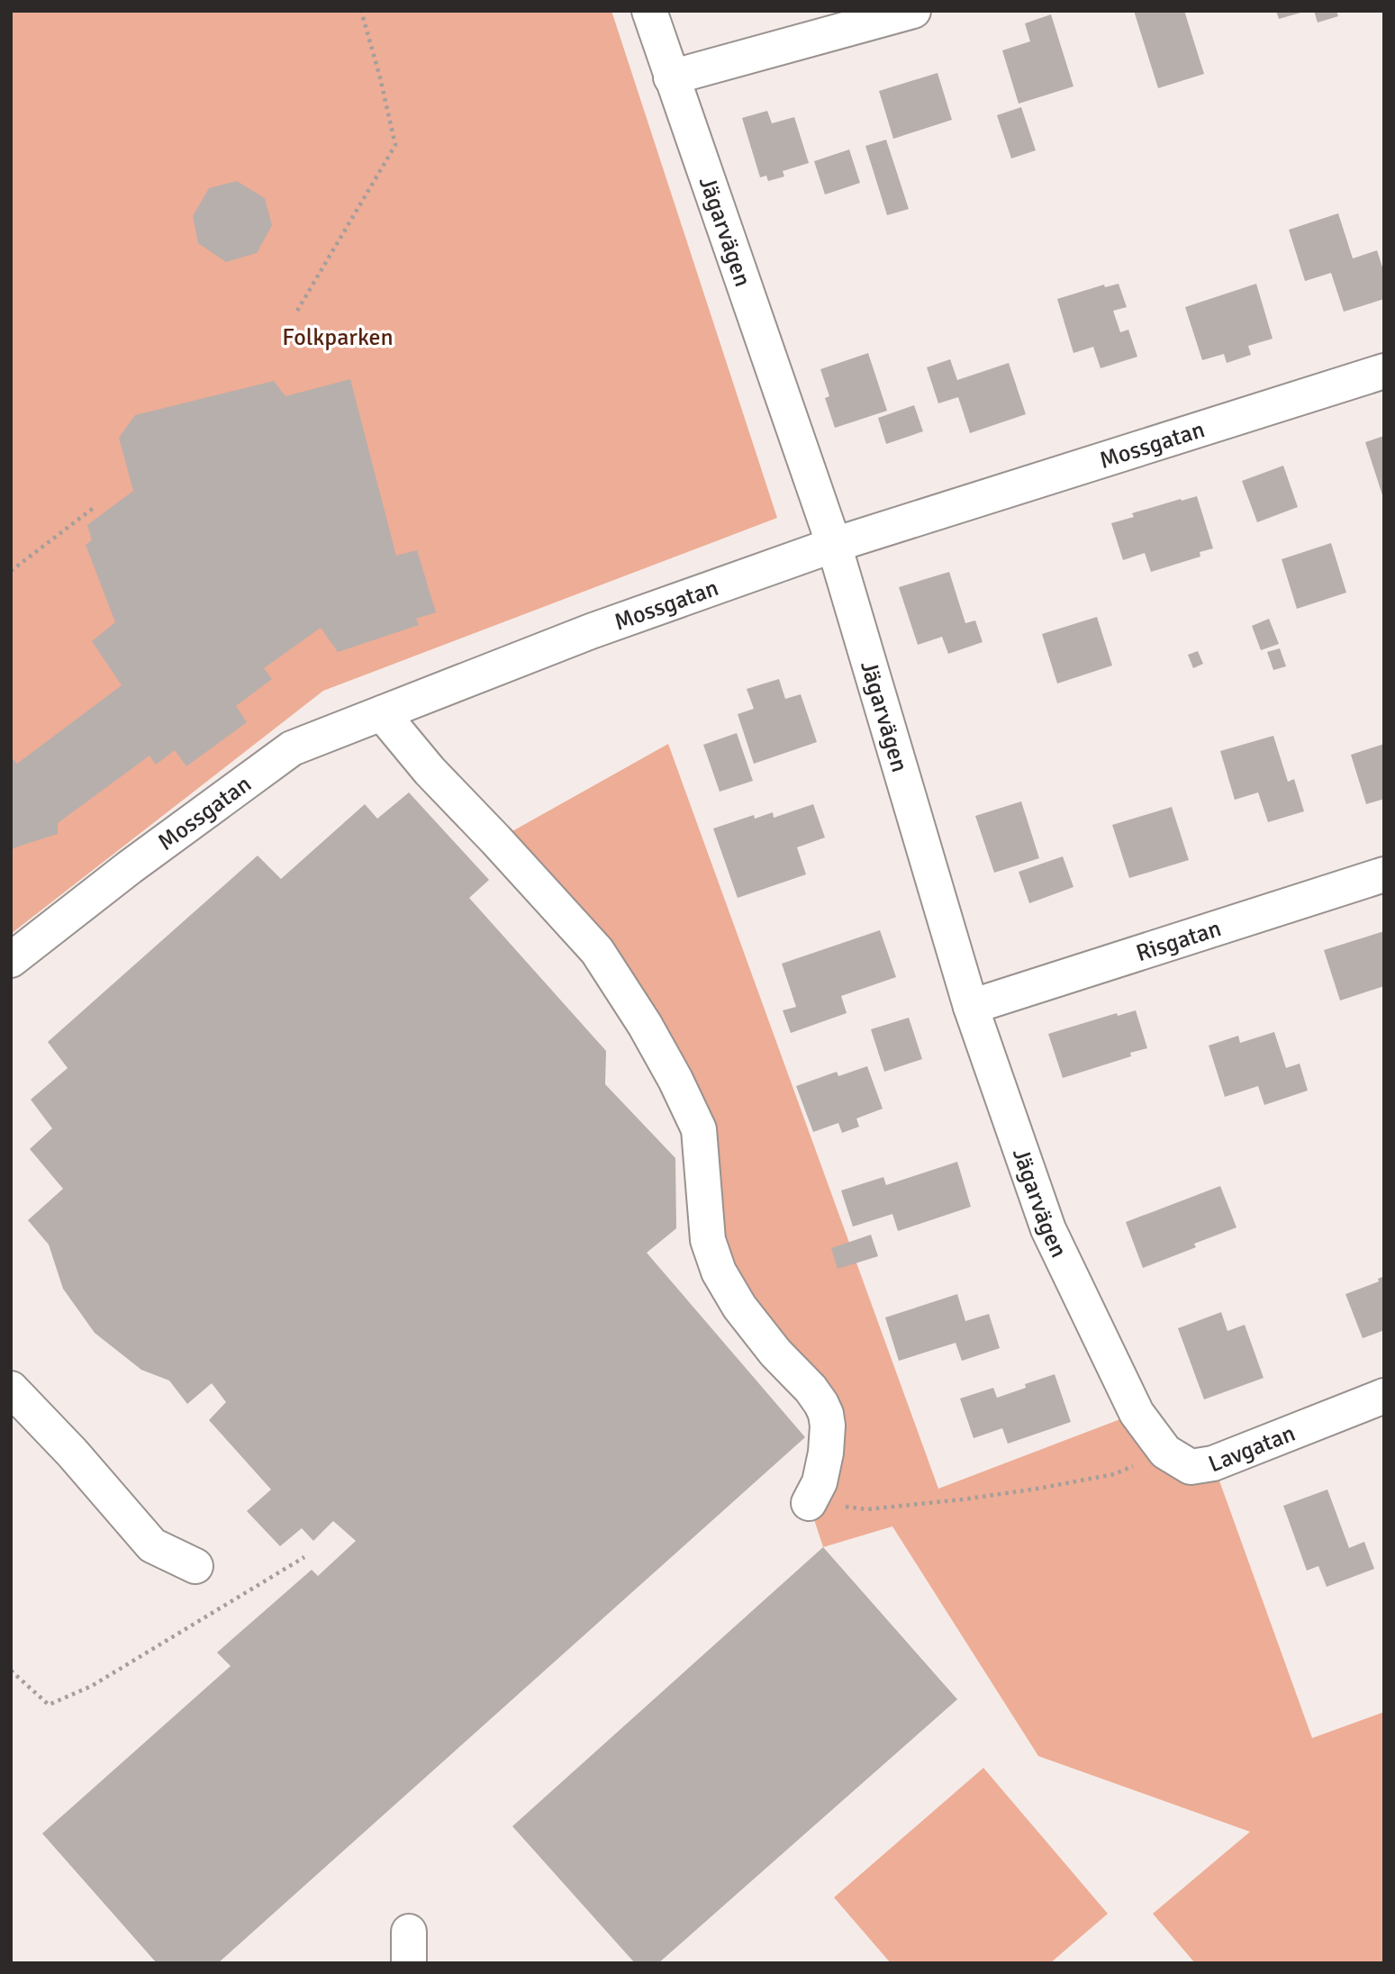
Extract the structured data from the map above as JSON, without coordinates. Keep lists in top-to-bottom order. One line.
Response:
{"streets":{"street":["Jägarvägen","Mossgatan","Risgatan","Lavgatan"]},"crossings":[["Jägarvägen","Mossgatan"],["Jägarvägen","Risgatan"],["Jägarvägen","Lavgatan"]],"parks":["Folkparken"]}
